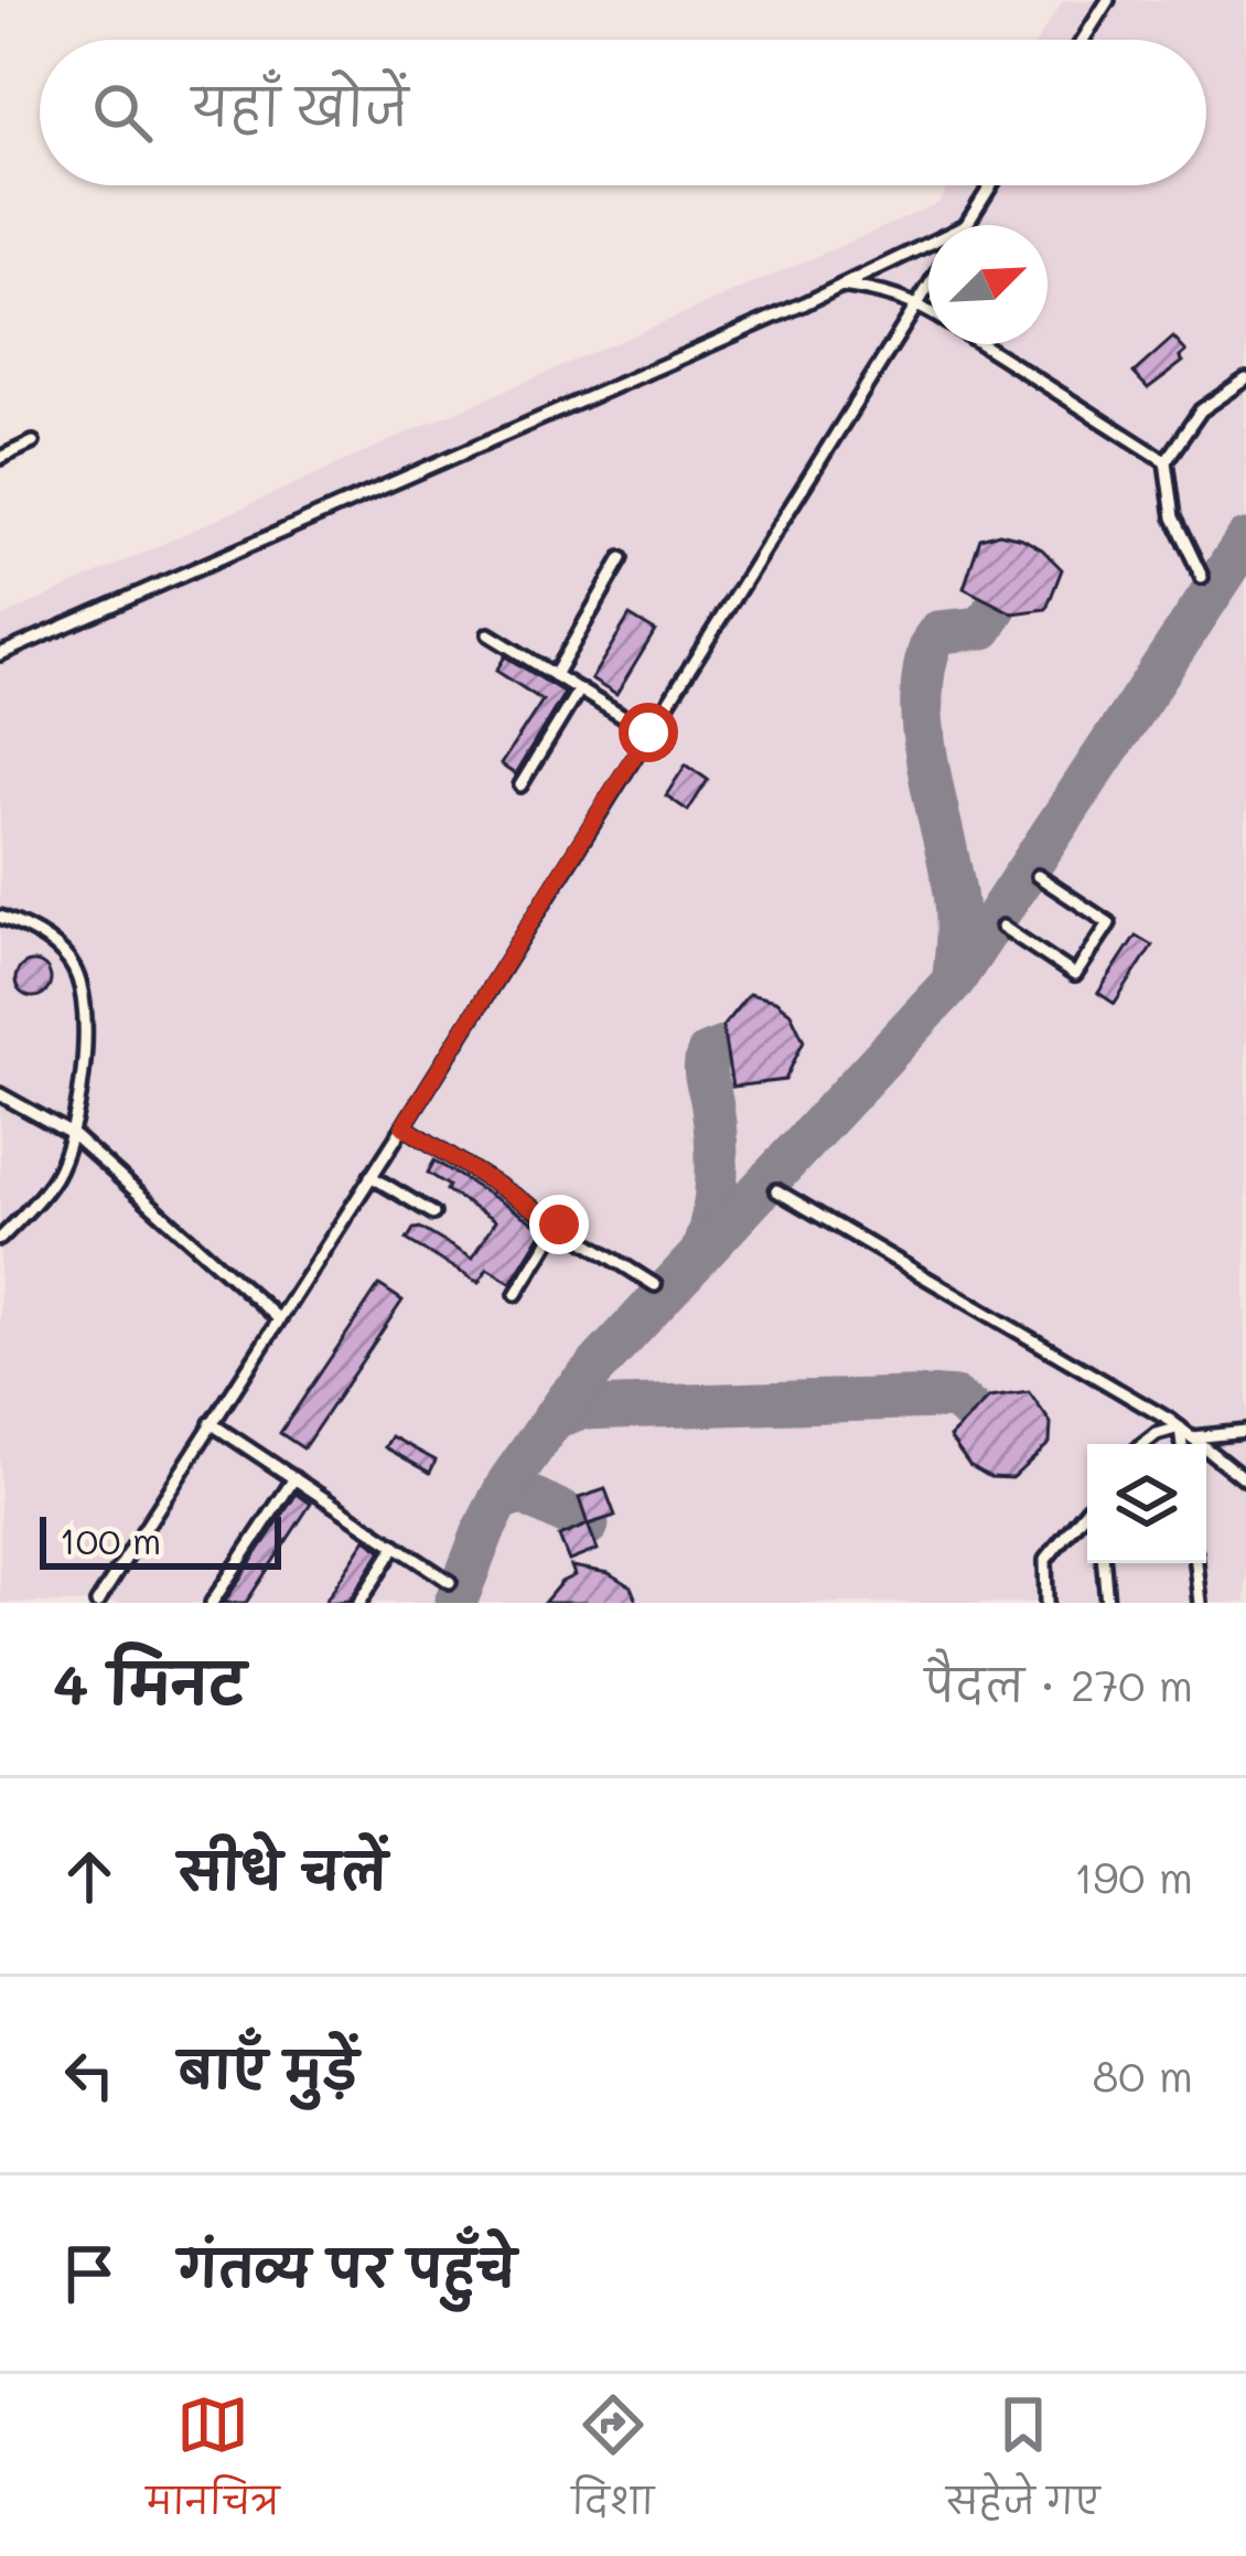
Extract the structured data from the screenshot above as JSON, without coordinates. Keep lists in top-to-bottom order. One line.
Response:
{"scale_bar":"100 m","north":"top right","page":{"search":"यहाँ खोजें","scale":"100 m","heading":["4 मिनट","पैदल · 270 m"],"list":[["सीधे चलें","190 m"],["बाएँ मुड़ें","80 m"],"गंतव्य पर पहुँचे"],"nav":["मानचित्र","दिशा","सहेजे गए"]}}
